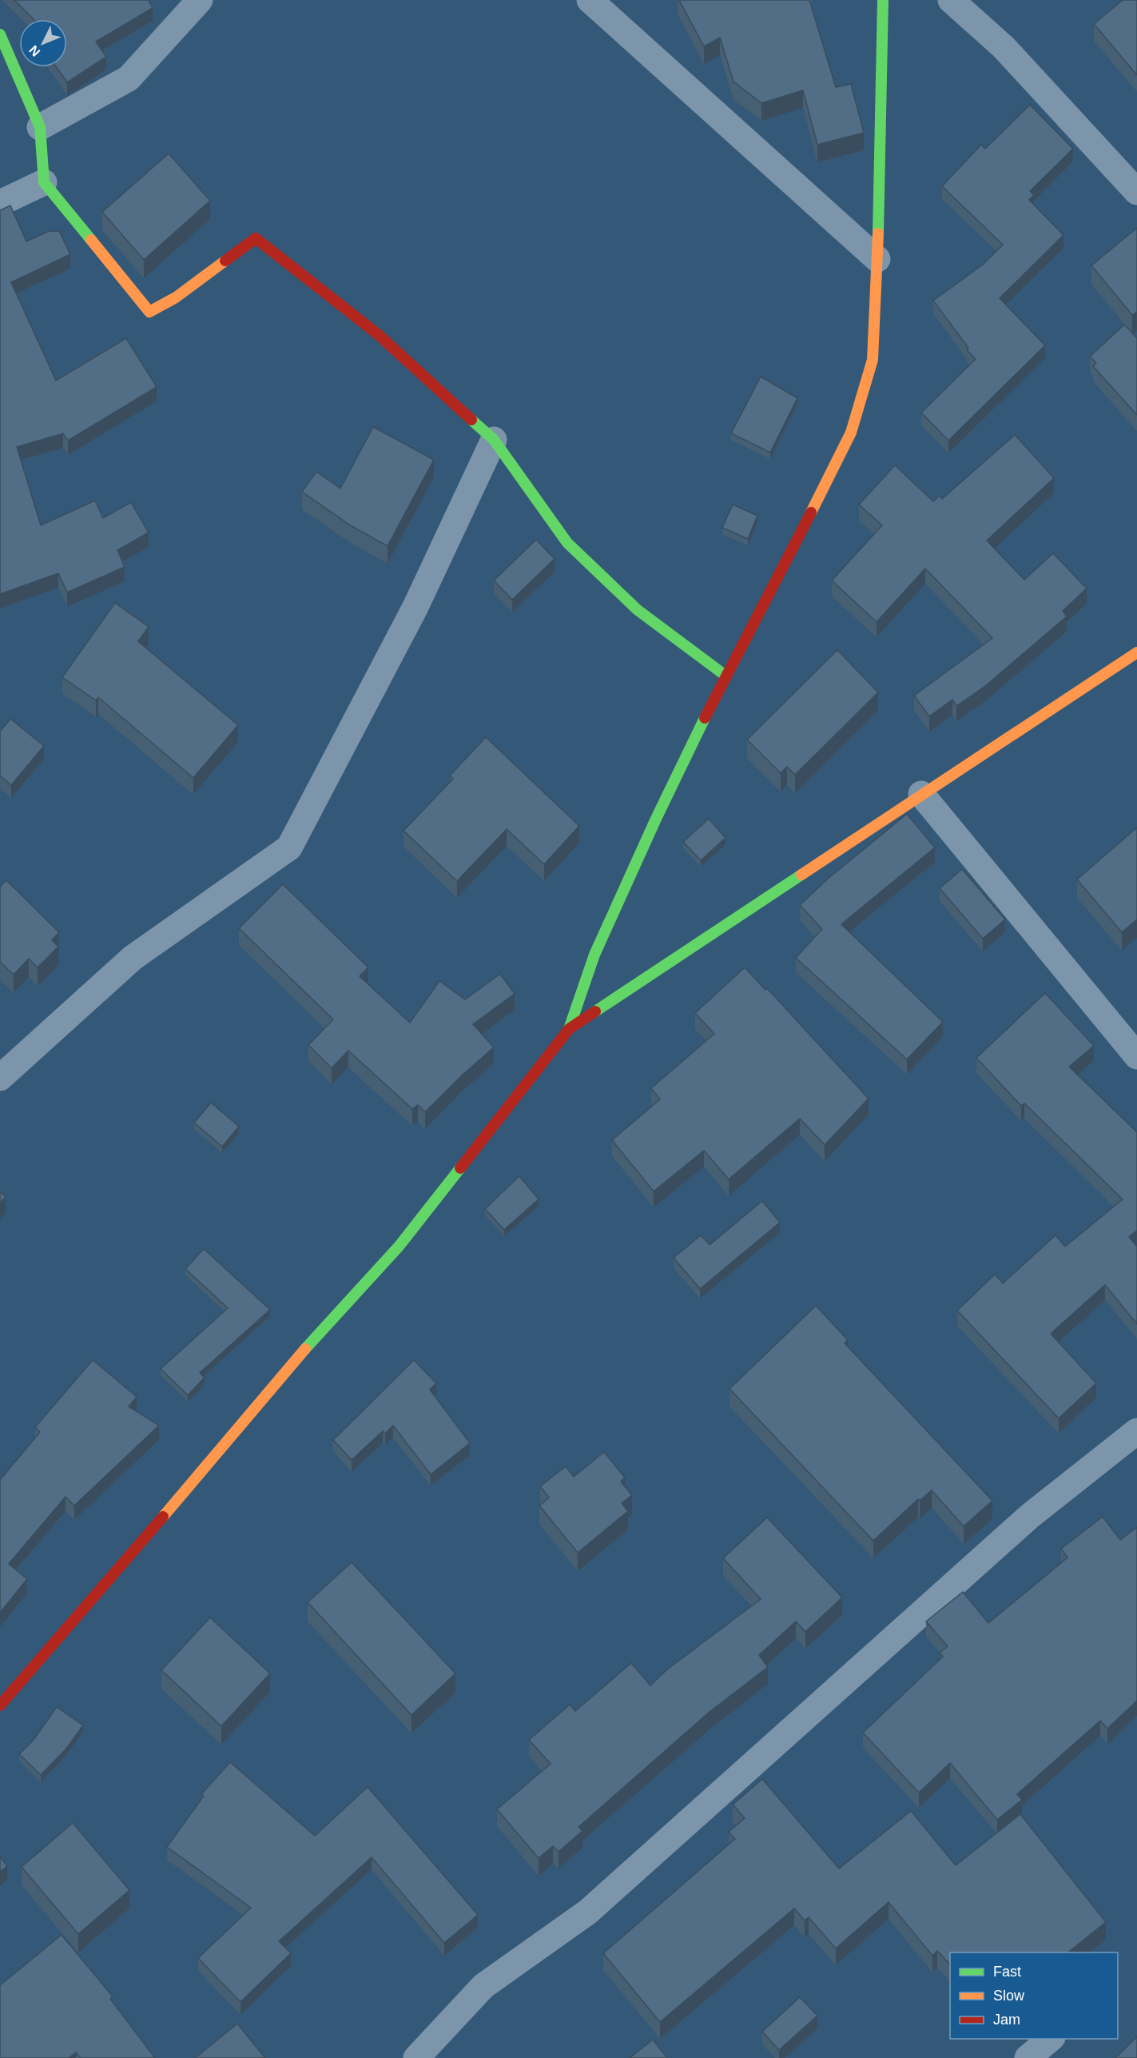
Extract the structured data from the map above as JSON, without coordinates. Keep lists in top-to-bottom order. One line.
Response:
{"legend":["Fast","Slow","Jam"],"north":"bottom left"}
